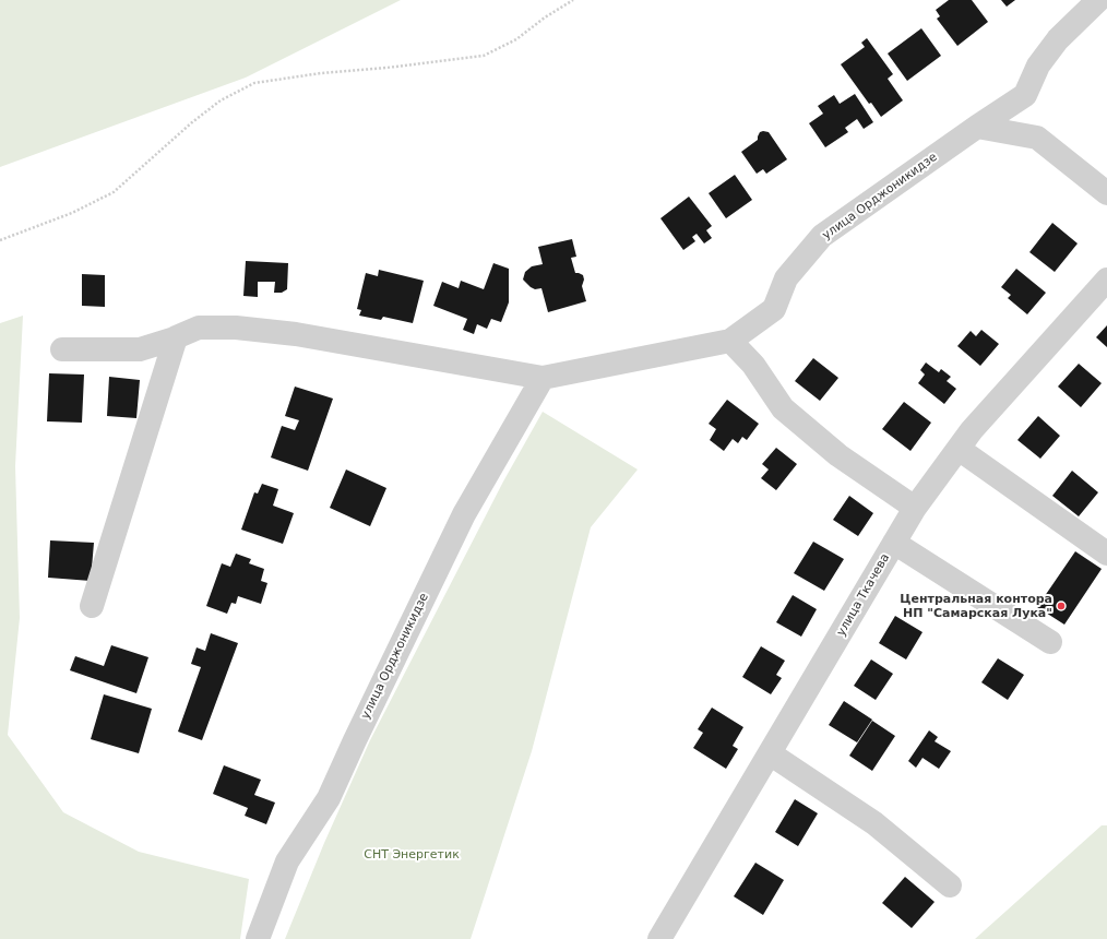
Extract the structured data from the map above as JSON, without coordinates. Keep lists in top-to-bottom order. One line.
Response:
{"streets":{"street":["улица Орджоникидзе","улица Ткачева"]},"parks":["СНТ Энергетик"],"places":["Центральная контора НП \"Самарская Лука\""]}
